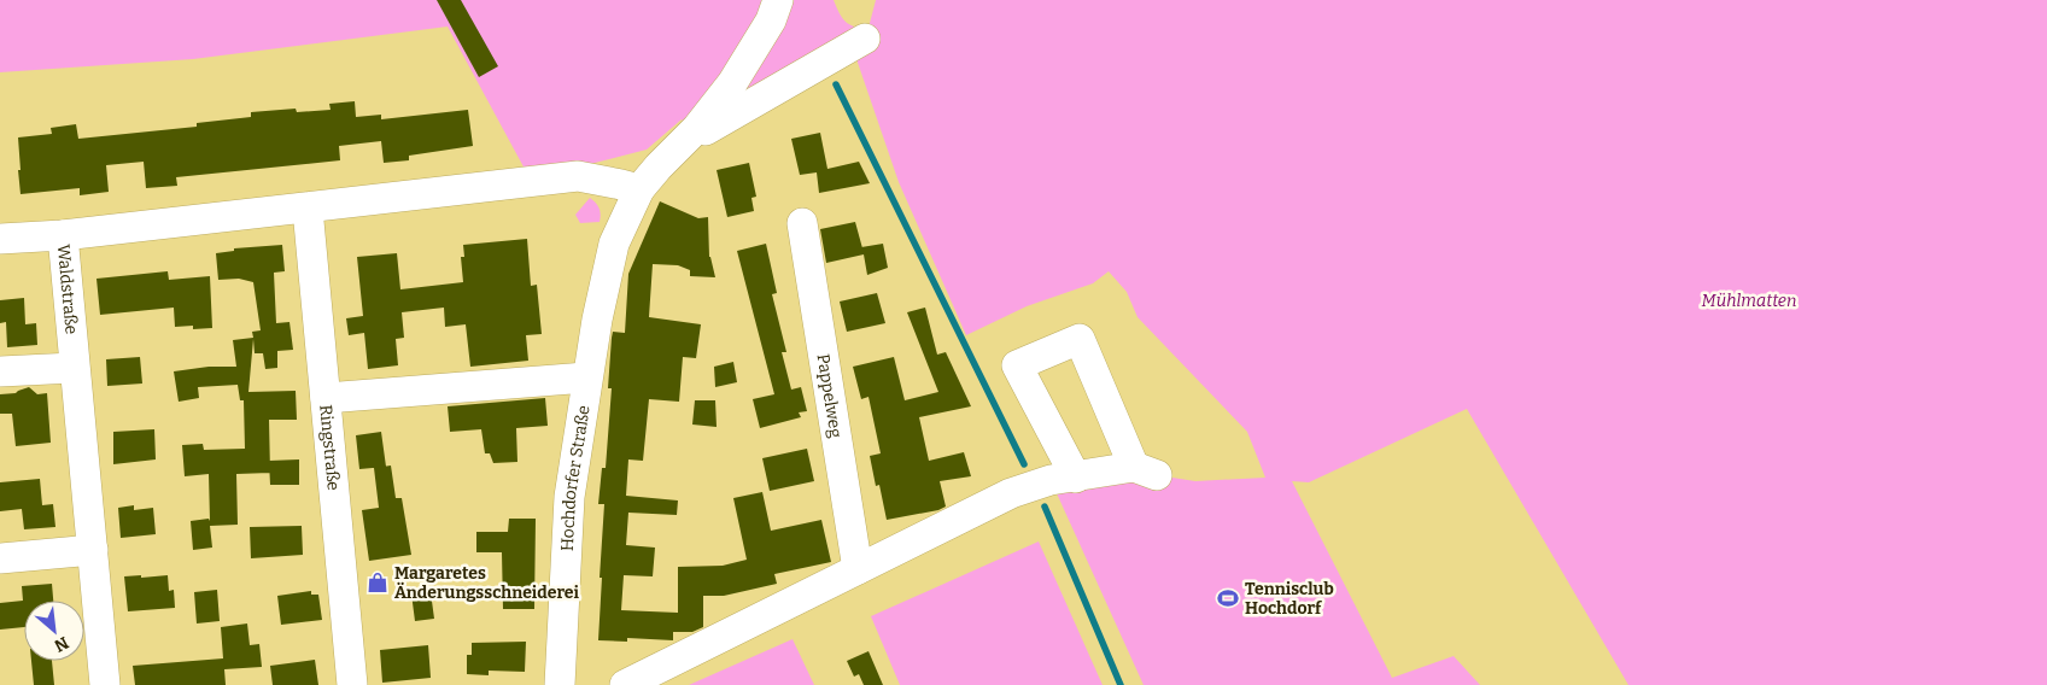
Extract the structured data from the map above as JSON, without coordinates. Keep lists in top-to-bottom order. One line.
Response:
{"streets":{"street":["Waldstraße","Pappelweg","Ringstraße","Hochdorfer Straße"]},"crossings":[["Ringstraße","Hochdorfer Straße"]],"parks":["Mühlmatten"],"places":{"shop":["Margaretes Änderungsschneiderei"],"sports":["Tennisclub Hochdorf"]},"north":"bottom right"}
